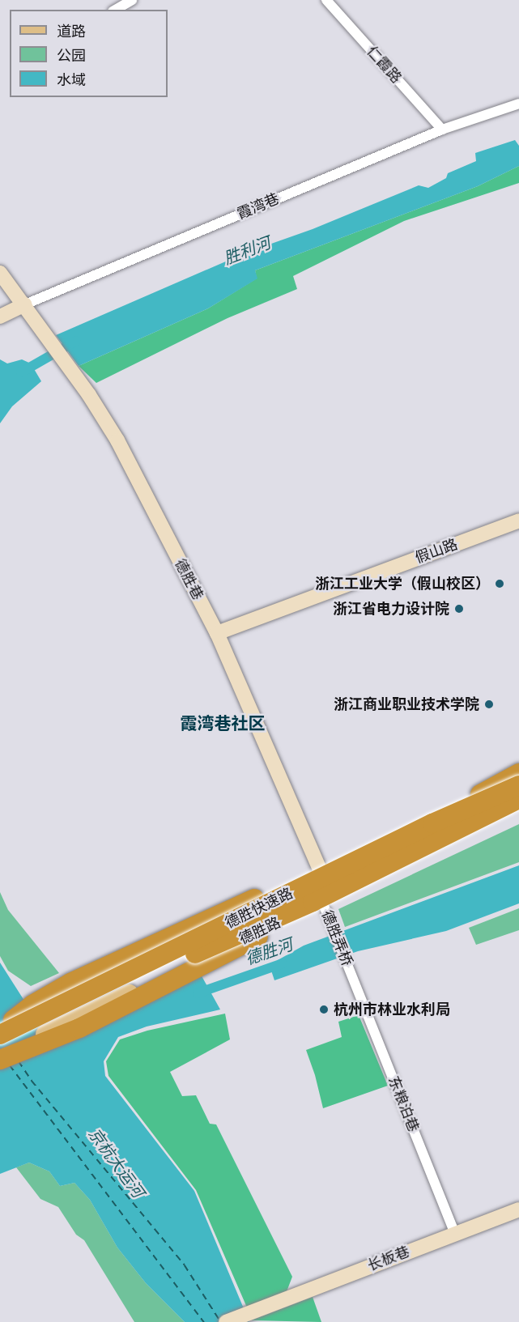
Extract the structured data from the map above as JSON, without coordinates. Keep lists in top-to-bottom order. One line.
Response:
{"streets":{"highway":["德胜快速路"],"main road":["德胜路"],"street":["仁霞路","霞湾巷","假山路","德胜巷","德胜弄桥","东粮泊巷","长板巷"]},"crossings":[["仁霞路","霞湾巷"],["霞湾巷","德胜巷"],["假山路","德胜巷"],["德胜巷","德胜快速路"],["德胜巷","德胜路"],["德胜巷","德胜弄桥"],["德胜快速路","德胜路"],["德胜快速路","德胜弄桥"],["德胜路","德胜弄桥"],["德胜弄桥","东粮泊巷"],["东粮泊巷","长板巷"]],"districts":["霞湾巷社区"],"water":["胜利河","德胜河","京杭大运河"],"places":["浙江工业大学（假山校区）","浙江省电力设计院","浙江商业职业技术学院","杭州市林业水利局"],"legend":["道路","公园","水域"]}
